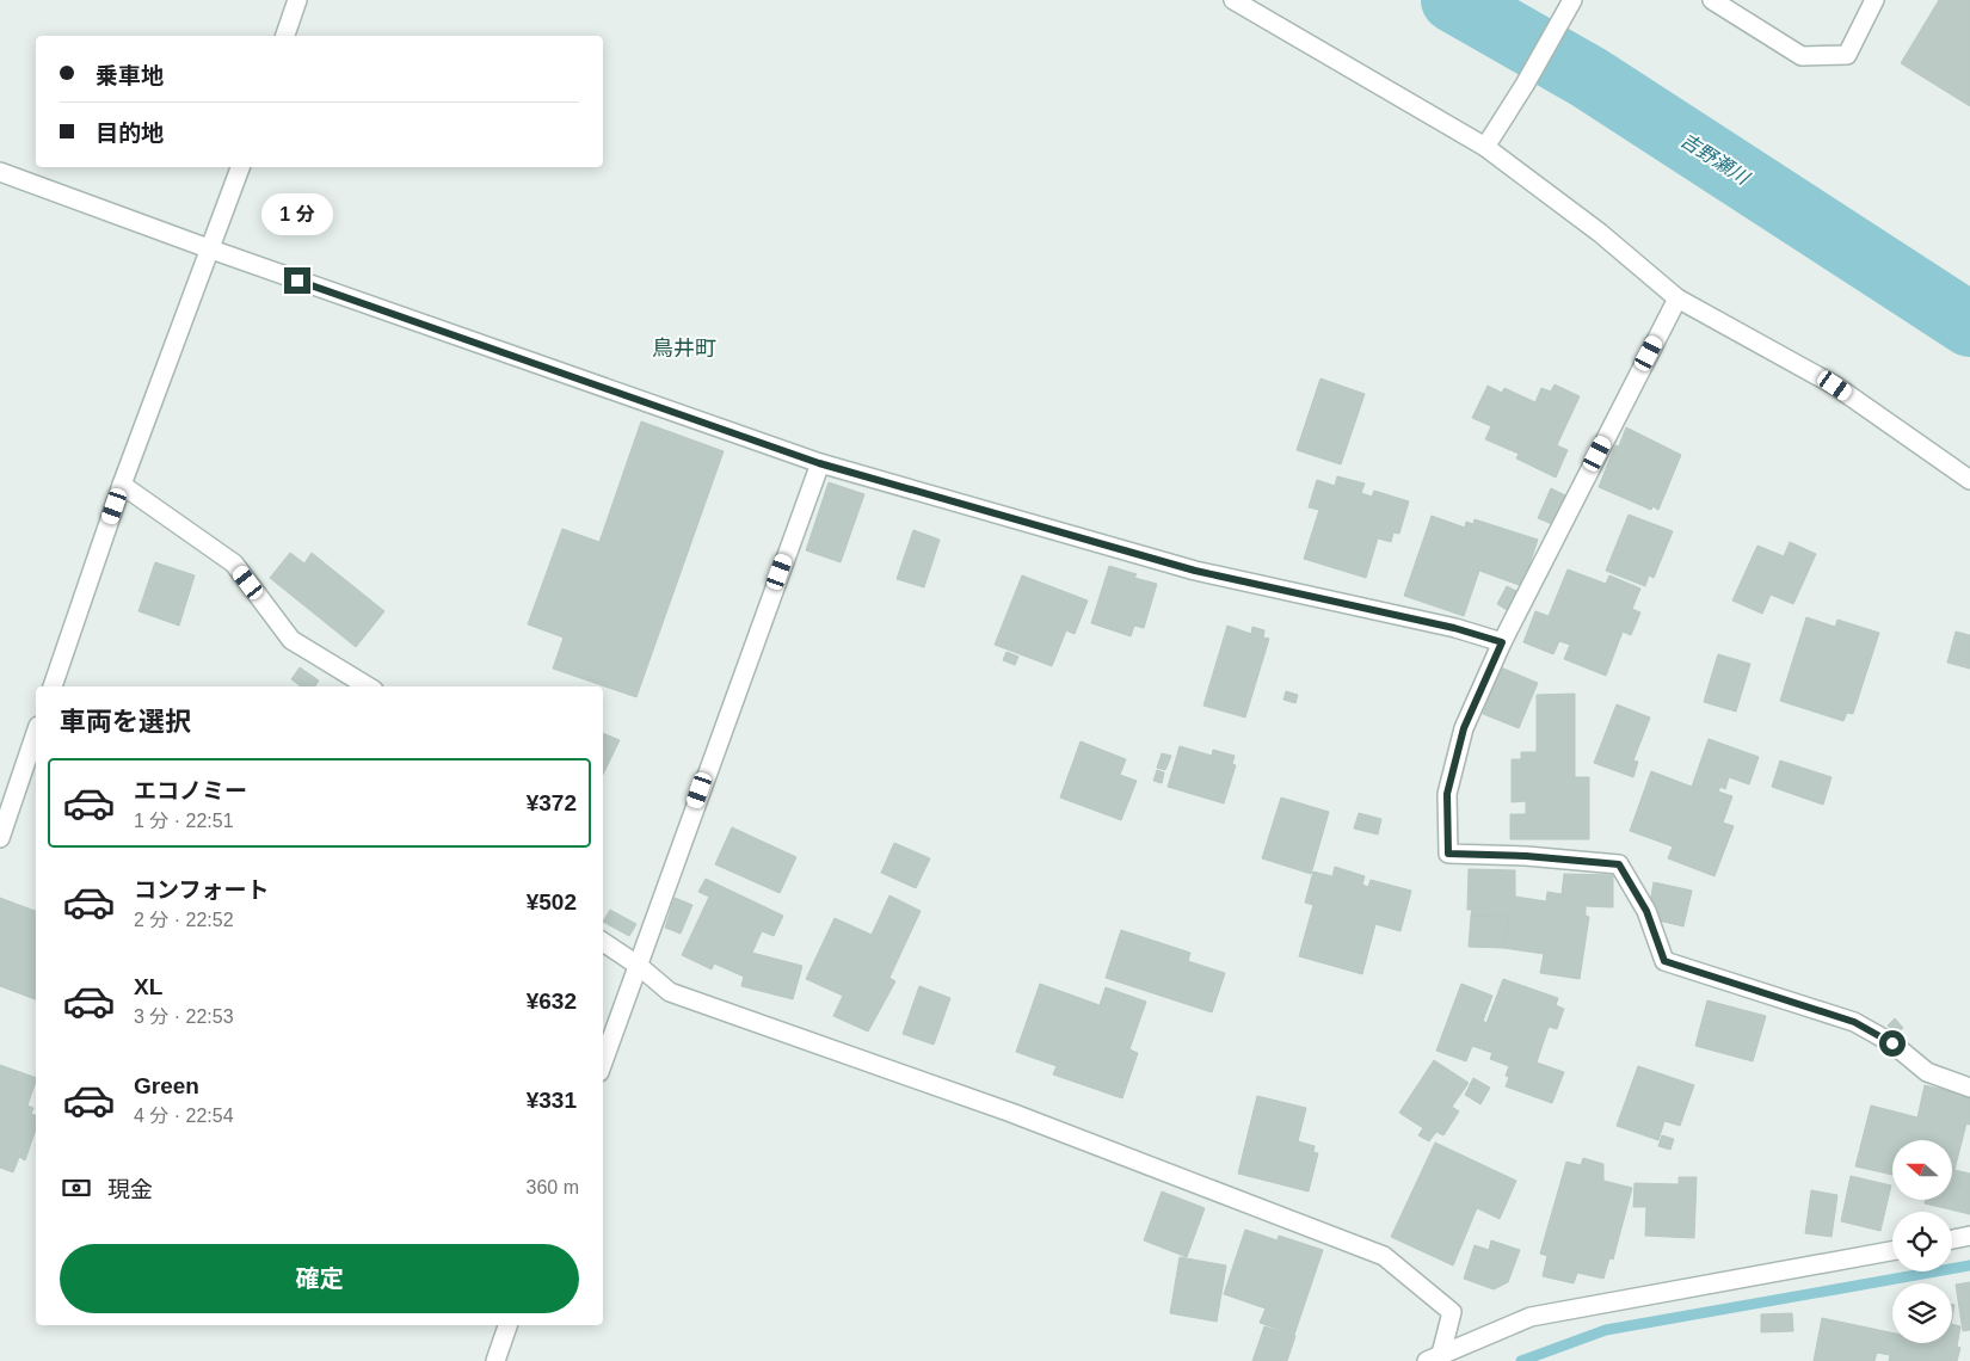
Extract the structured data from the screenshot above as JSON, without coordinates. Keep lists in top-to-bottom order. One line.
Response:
{"districts":["鳥井町"],"water":["吉野瀬川"],"north":"left","page":{"banner":["乗車地","目的地"],"bubble":"1 分","heading":"車両を選択","list":[{"name":"エコノミー","note":"1 分 · 22:51","value":"¥372"},{"name":"コンフォート","note":"2 分 · 22:52","value":"¥502"},{"name":"XL","note":"3 分 · 22:53","value":"¥632"},{"name":"Green","note":"4 分 · 22:54","value":"¥331"}],"pay":["現金","360 m"],"buttons":"確定"}}
